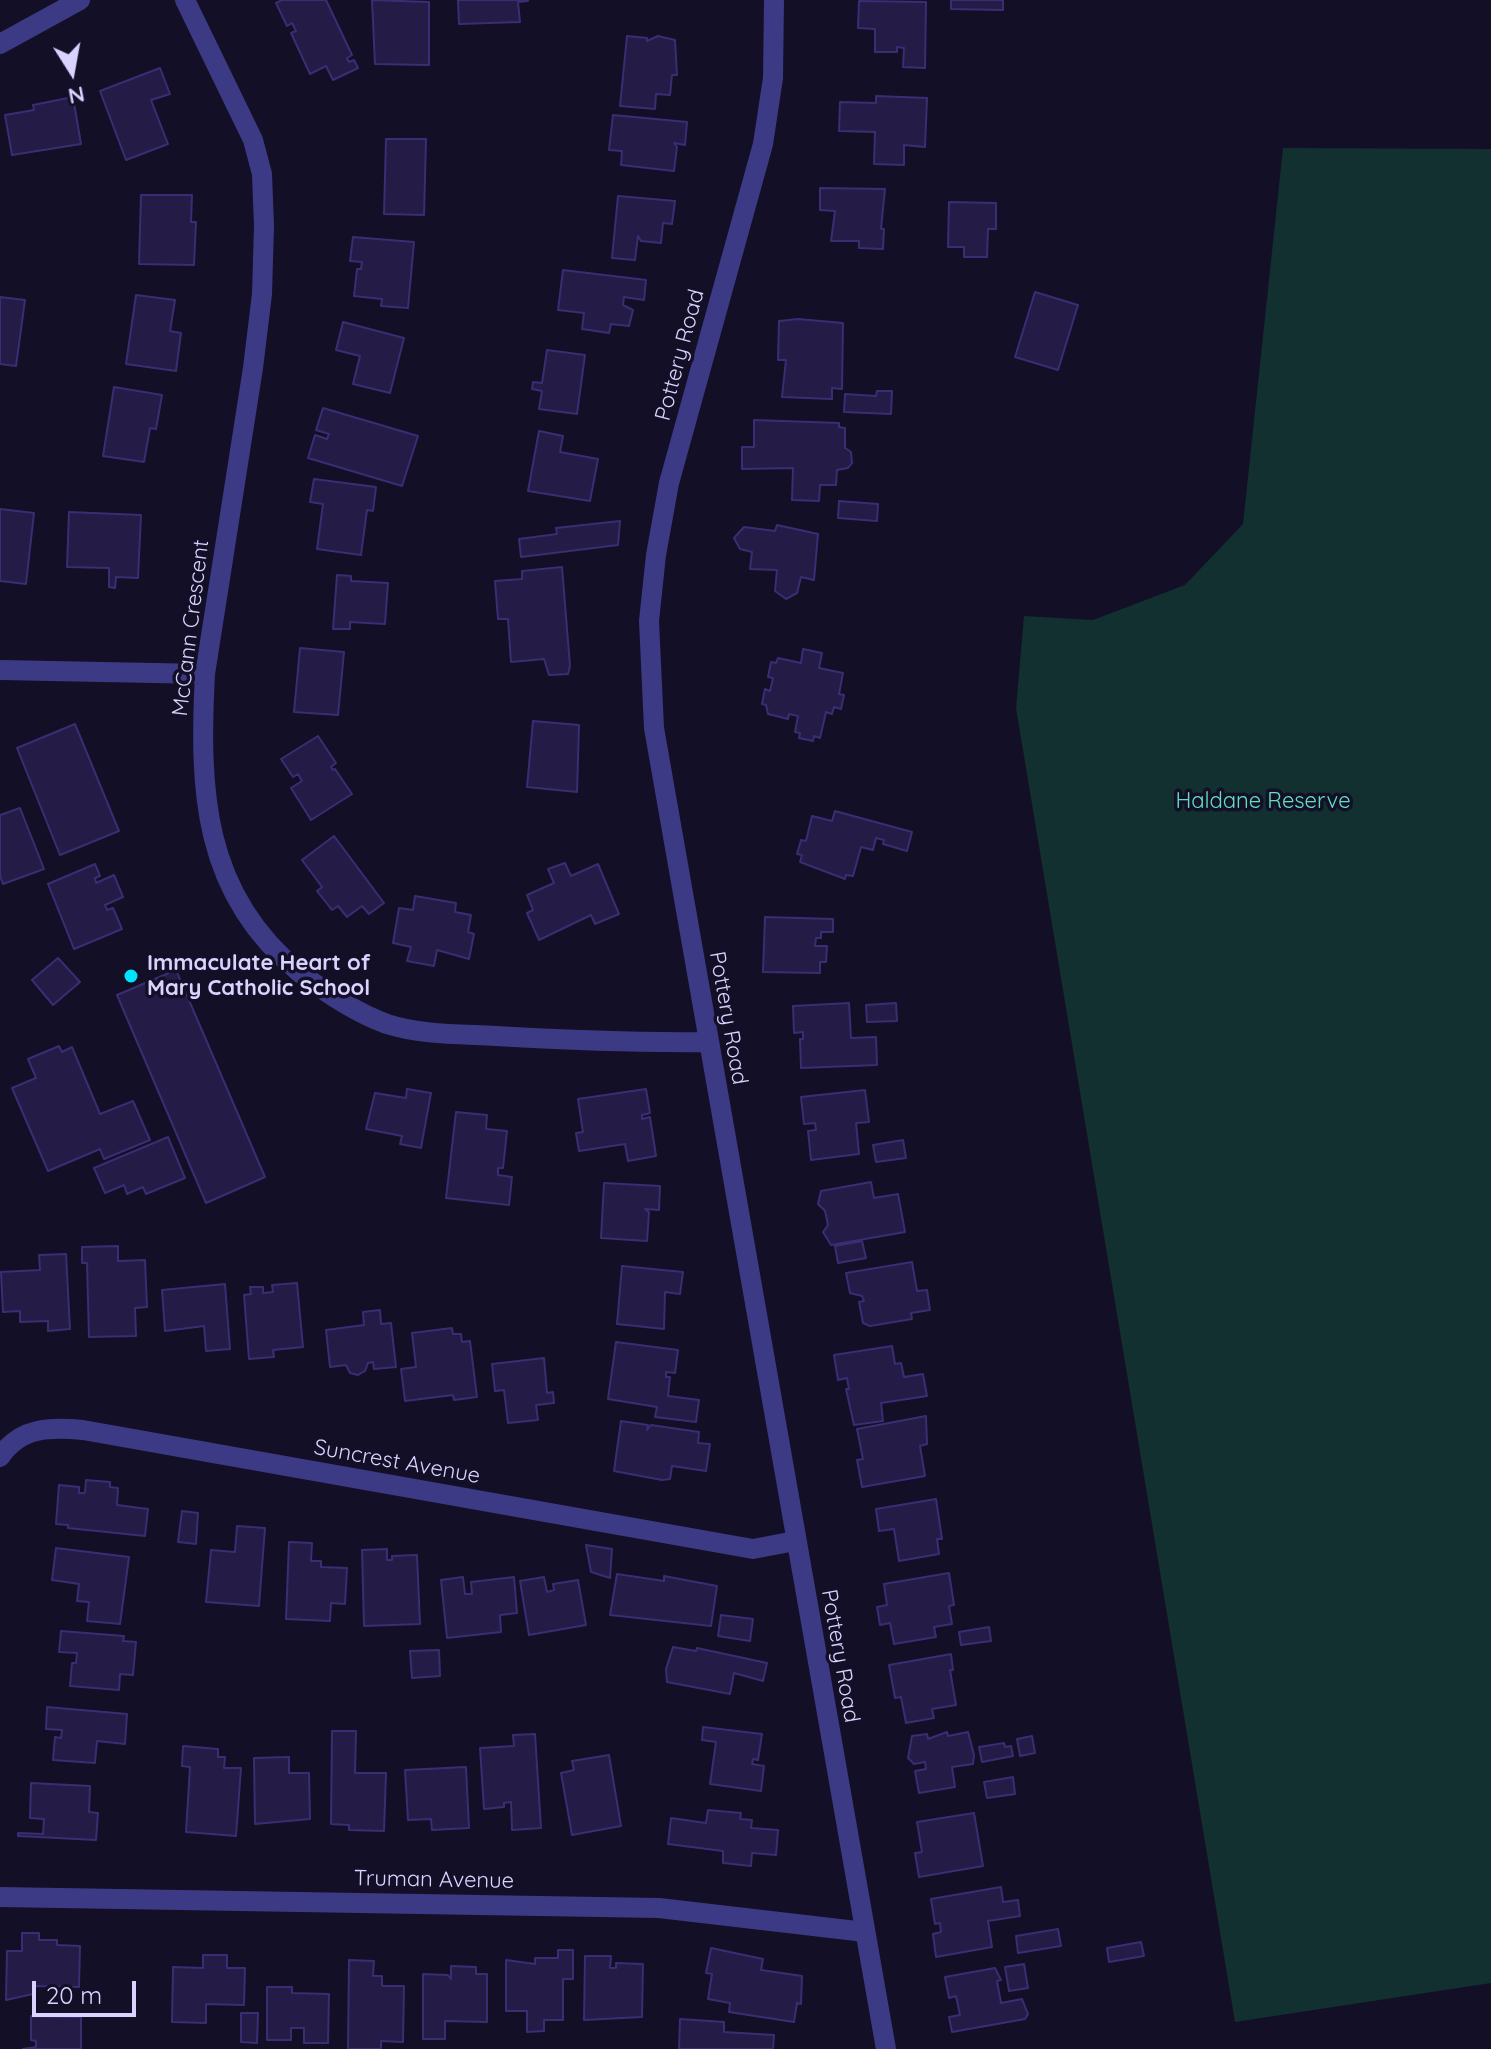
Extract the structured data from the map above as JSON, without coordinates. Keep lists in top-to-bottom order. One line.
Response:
{"streets":{"street":["Pottery Road","McCann Crescent","Suncrest Avenue","Truman Avenue"]},"crossings":[["Pottery Road","McCann Crescent"],["Pottery Road","Suncrest Avenue"],["Pottery Road","Truman Avenue"]],"parks":["Haldane Reserve"],"places":["Immaculate Heart of Mary Catholic School"],"scale_bar":"20 m","north":"bottom"}
